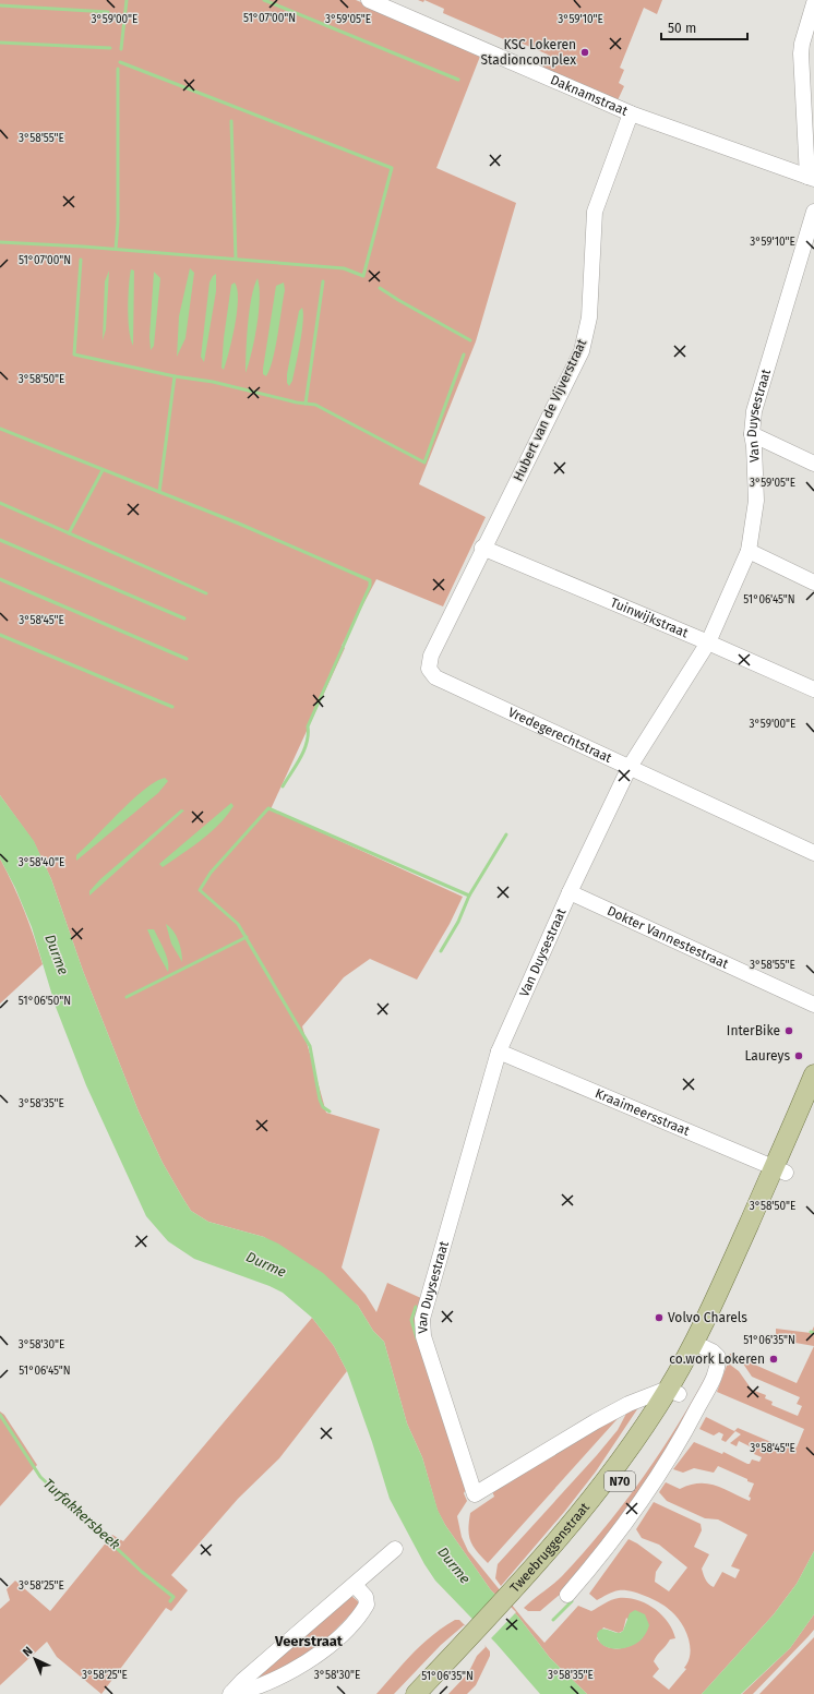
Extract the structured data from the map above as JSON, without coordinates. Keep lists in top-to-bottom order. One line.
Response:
{"streets":{"main road":["N70","Tweebruggenstraat"],"street":["Daknamstraat","Hubert van de Vijverstraat","Van Duysestraat","Tuinwijkstraat","Vredegerechtstraat","Dokter Vannestestraat","Kraaimeersstraat"]},"crossings":[["Daknamstraat","Hubert van de Vijverstraat"],["Hubert van de Vijverstraat","Tuinwijkstraat"],["Hubert van de Vijverstraat","Vredegerechtstraat"],["Van Duysestraat","Tuinwijkstraat"],["Van Duysestraat","Vredegerechtstraat"],["Van Duysestraat","Dokter Vannestestraat"],["Van Duysestraat","Kraaimeersstraat"],["Van Duysestraat","Tweebruggenstraat"],["Kraaimeersstraat","Tweebruggenstraat"]],"districts":["Veerstraat"],"water":["Durme","Turfakkersbeek"],"places":["KSC Lokeren Stadioncomplex","InterBike","Laureys","Volvo Charels","co.work Lokeren"],"scale_bar":"50 m","north":"top left","coordinates":["51°07'00\"N","3°59'05\"E","3°59'10\"E","3°59'00\"E","3°58'55\"E","3°58'50\"E","51°06'45\"N","3°58'45\"E","3°58'40\"E","51°06'50\"N","3°58'35\"E","51°06'35\"N","3°58'30\"E","3°58'25\"E"]}
